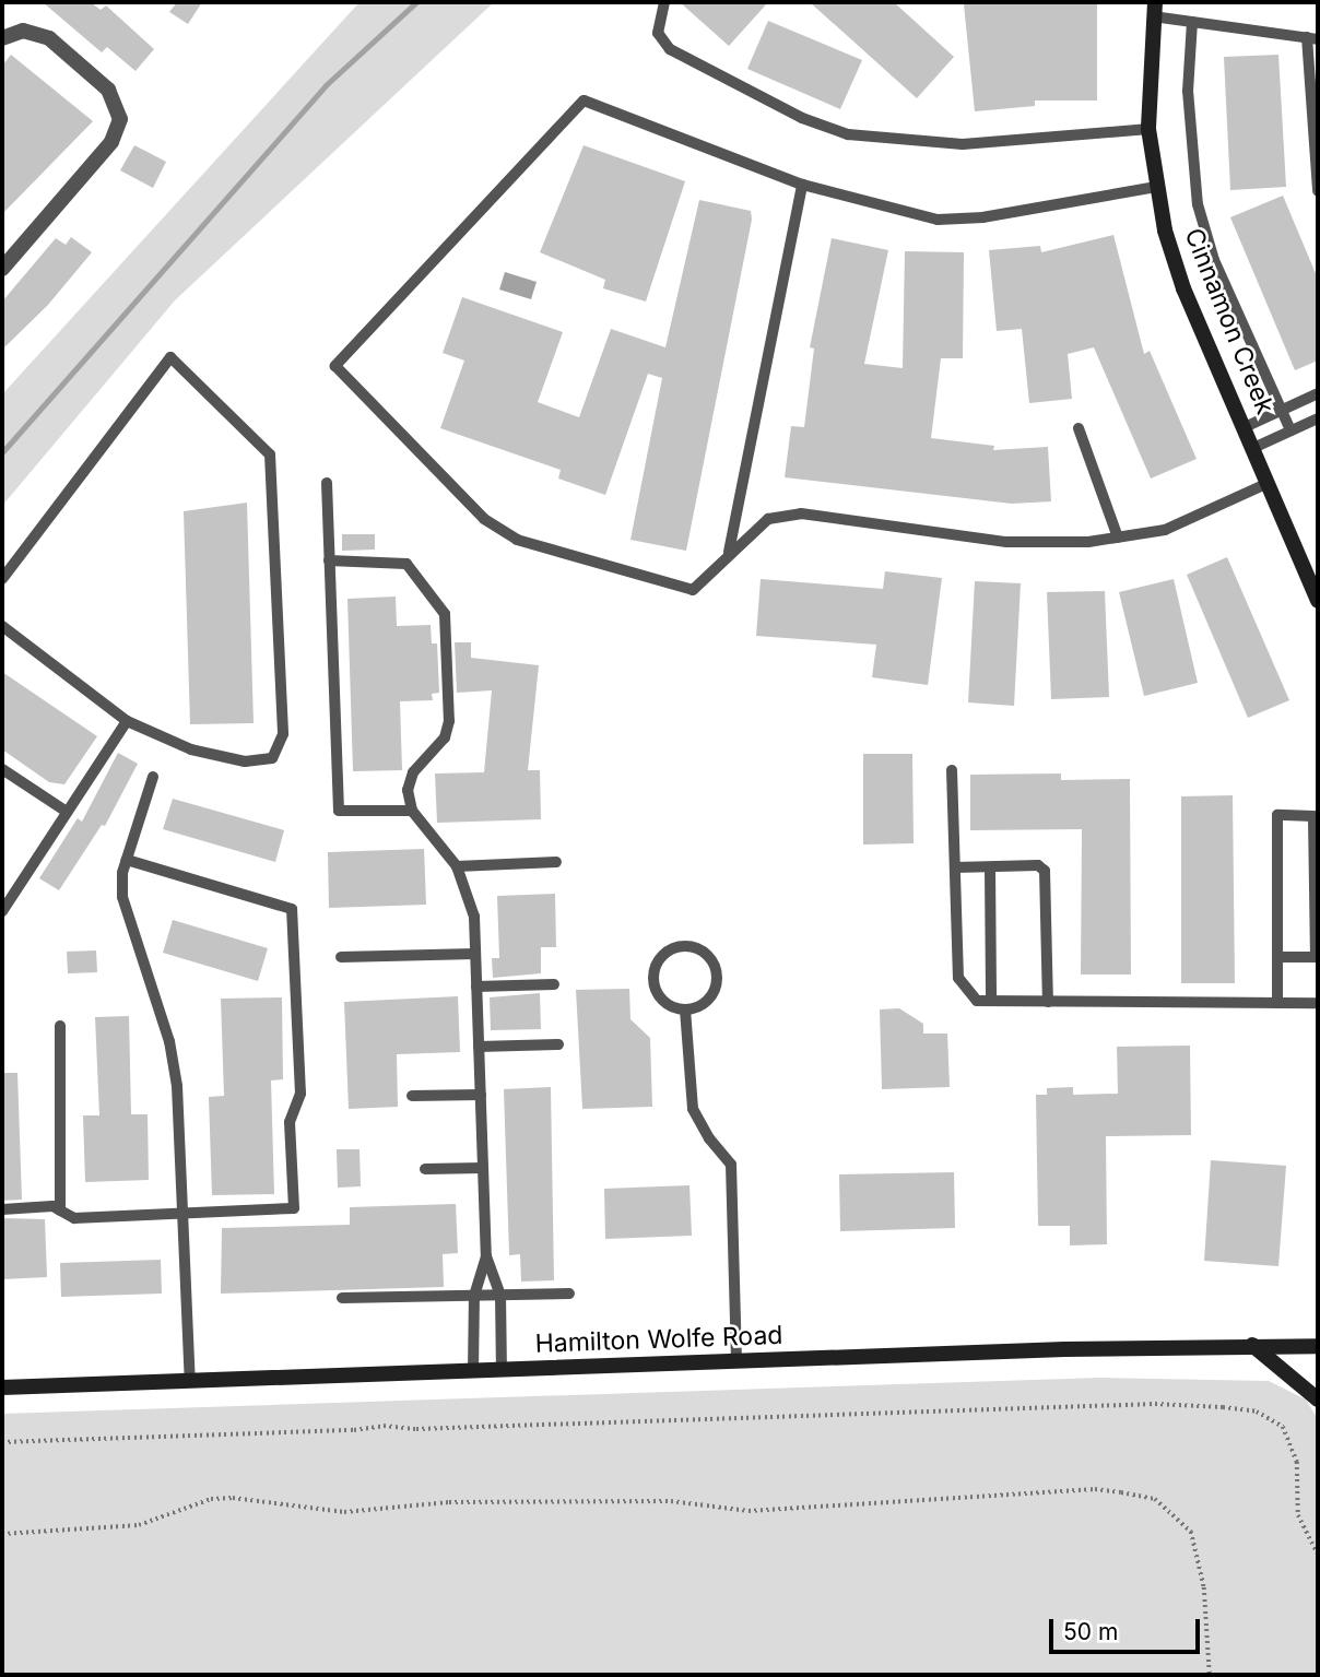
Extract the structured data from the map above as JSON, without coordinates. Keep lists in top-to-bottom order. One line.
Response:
{"streets":{"street":["Cinnamon Creek","Hamilton Wolfe Road"]},"scale_bar":"50 m"}
